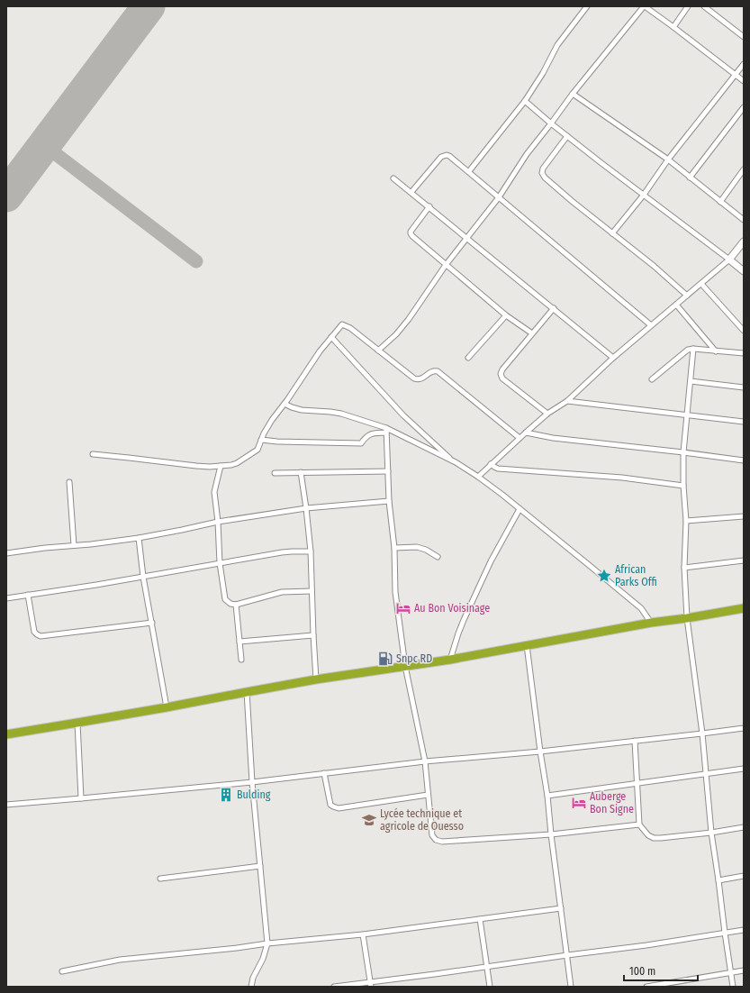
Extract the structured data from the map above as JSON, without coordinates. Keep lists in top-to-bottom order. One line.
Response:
{"places":{"place":["African Parks Offi"],"hotel":["Au Bon Voisinage","Auberge Bon Signe"],"fuel station":["Snpc RD"],"building":["Bulding"],"school or university":["Lycée technique et agricole de Ouesso"]},"scale_bar":"100 m"}
